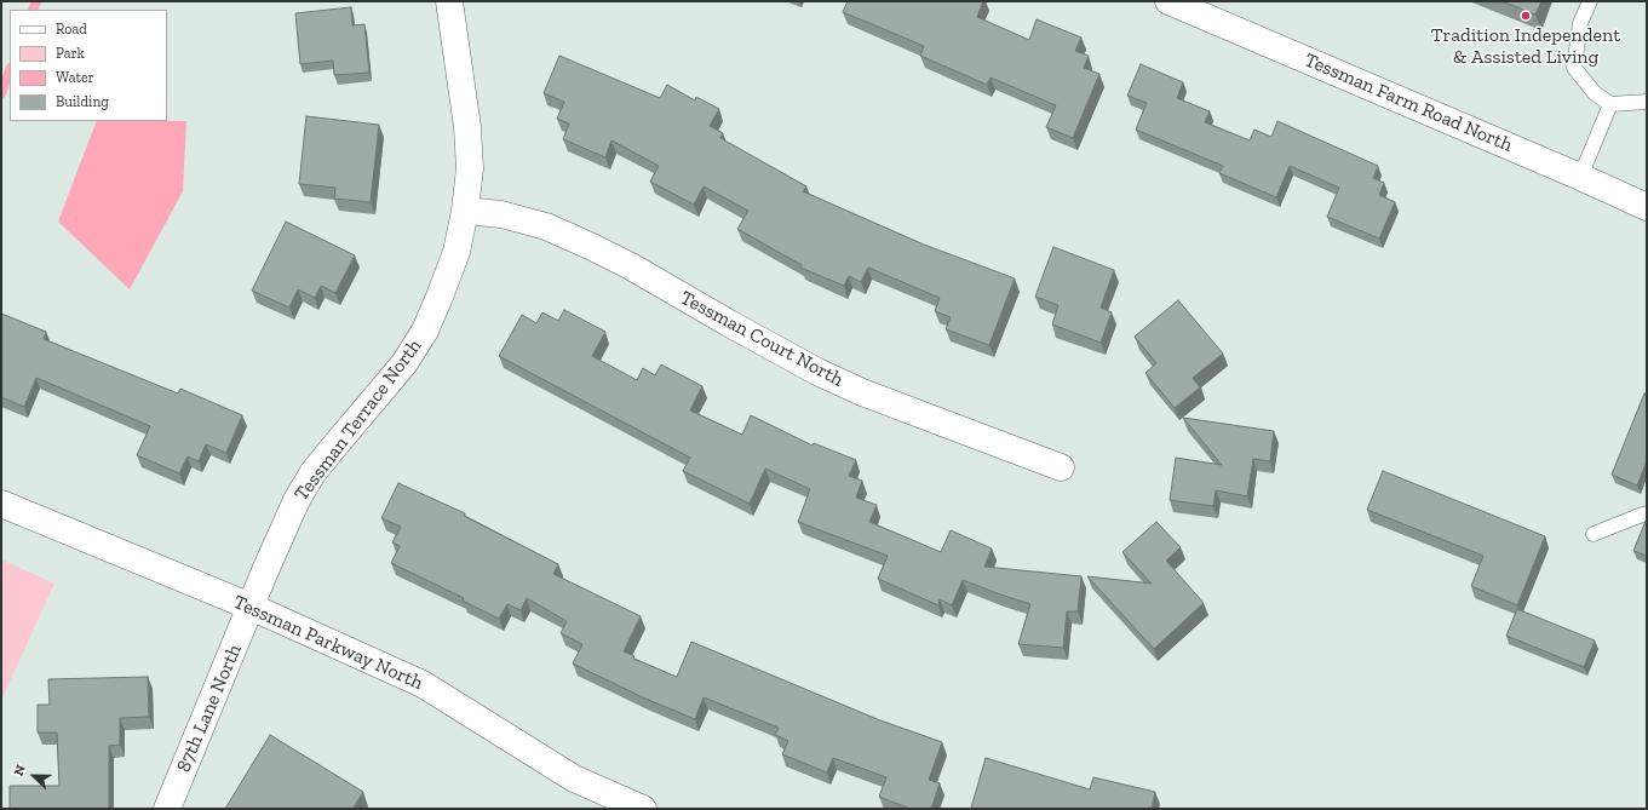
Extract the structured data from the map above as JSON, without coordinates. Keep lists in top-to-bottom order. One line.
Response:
{"streets":{"street":["Tessman Farm Road North","Tessman Court North","Tessman Terrace North","Tessman Parkway North","87th Lane North"]},"crossings":[["Tessman Court North","Tessman Terrace North"],["Tessman Terrace North","Tessman Parkway North"],["Tessman Terrace North","87th Lane North"],["Tessman Parkway North","87th Lane North"]],"places":["Tradition Independent & Assisted Living"],"legend":["Road","Park","Water","Building"],"north":"left"}
